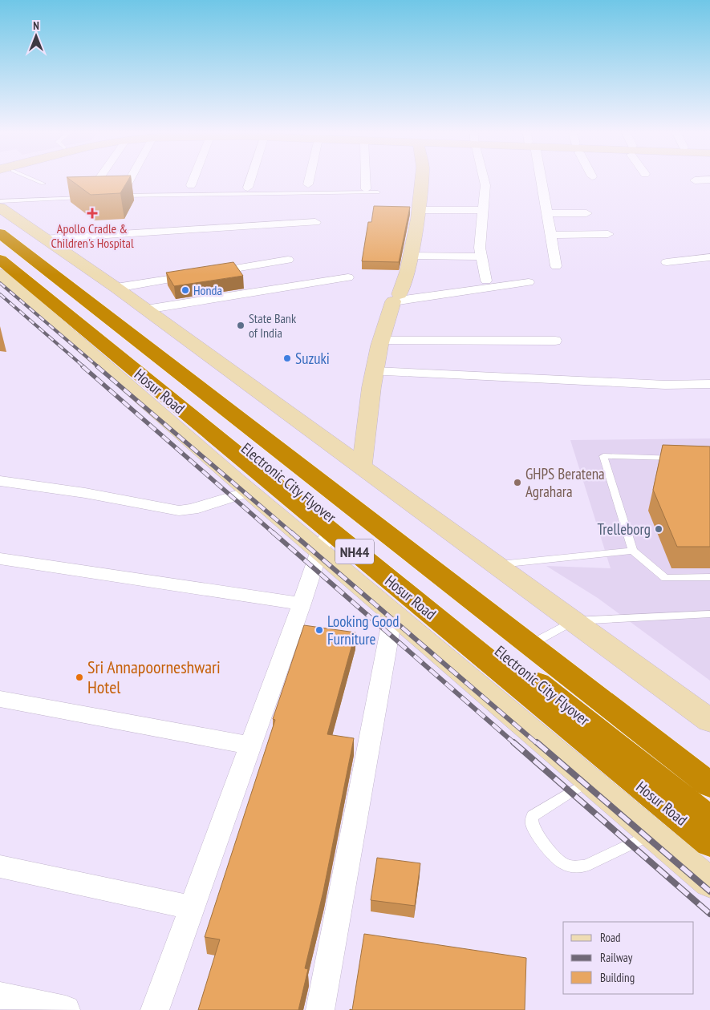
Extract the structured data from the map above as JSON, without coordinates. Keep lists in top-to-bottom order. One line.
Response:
{"streets":{"highway":["Hosur Road","Electronic City Flyover","NH44"]},"places":{"health":["Apollo Cradle & Children's Hospital"],"other":["Honda","State Bank of India","Suzuki","GHPS Beratena Agrahara","Trelleborg","Looking Good Furniture","Sri Annapoorneshwari Hotel"]},"legend":["Road","Railway","Building"],"north":"top"}
